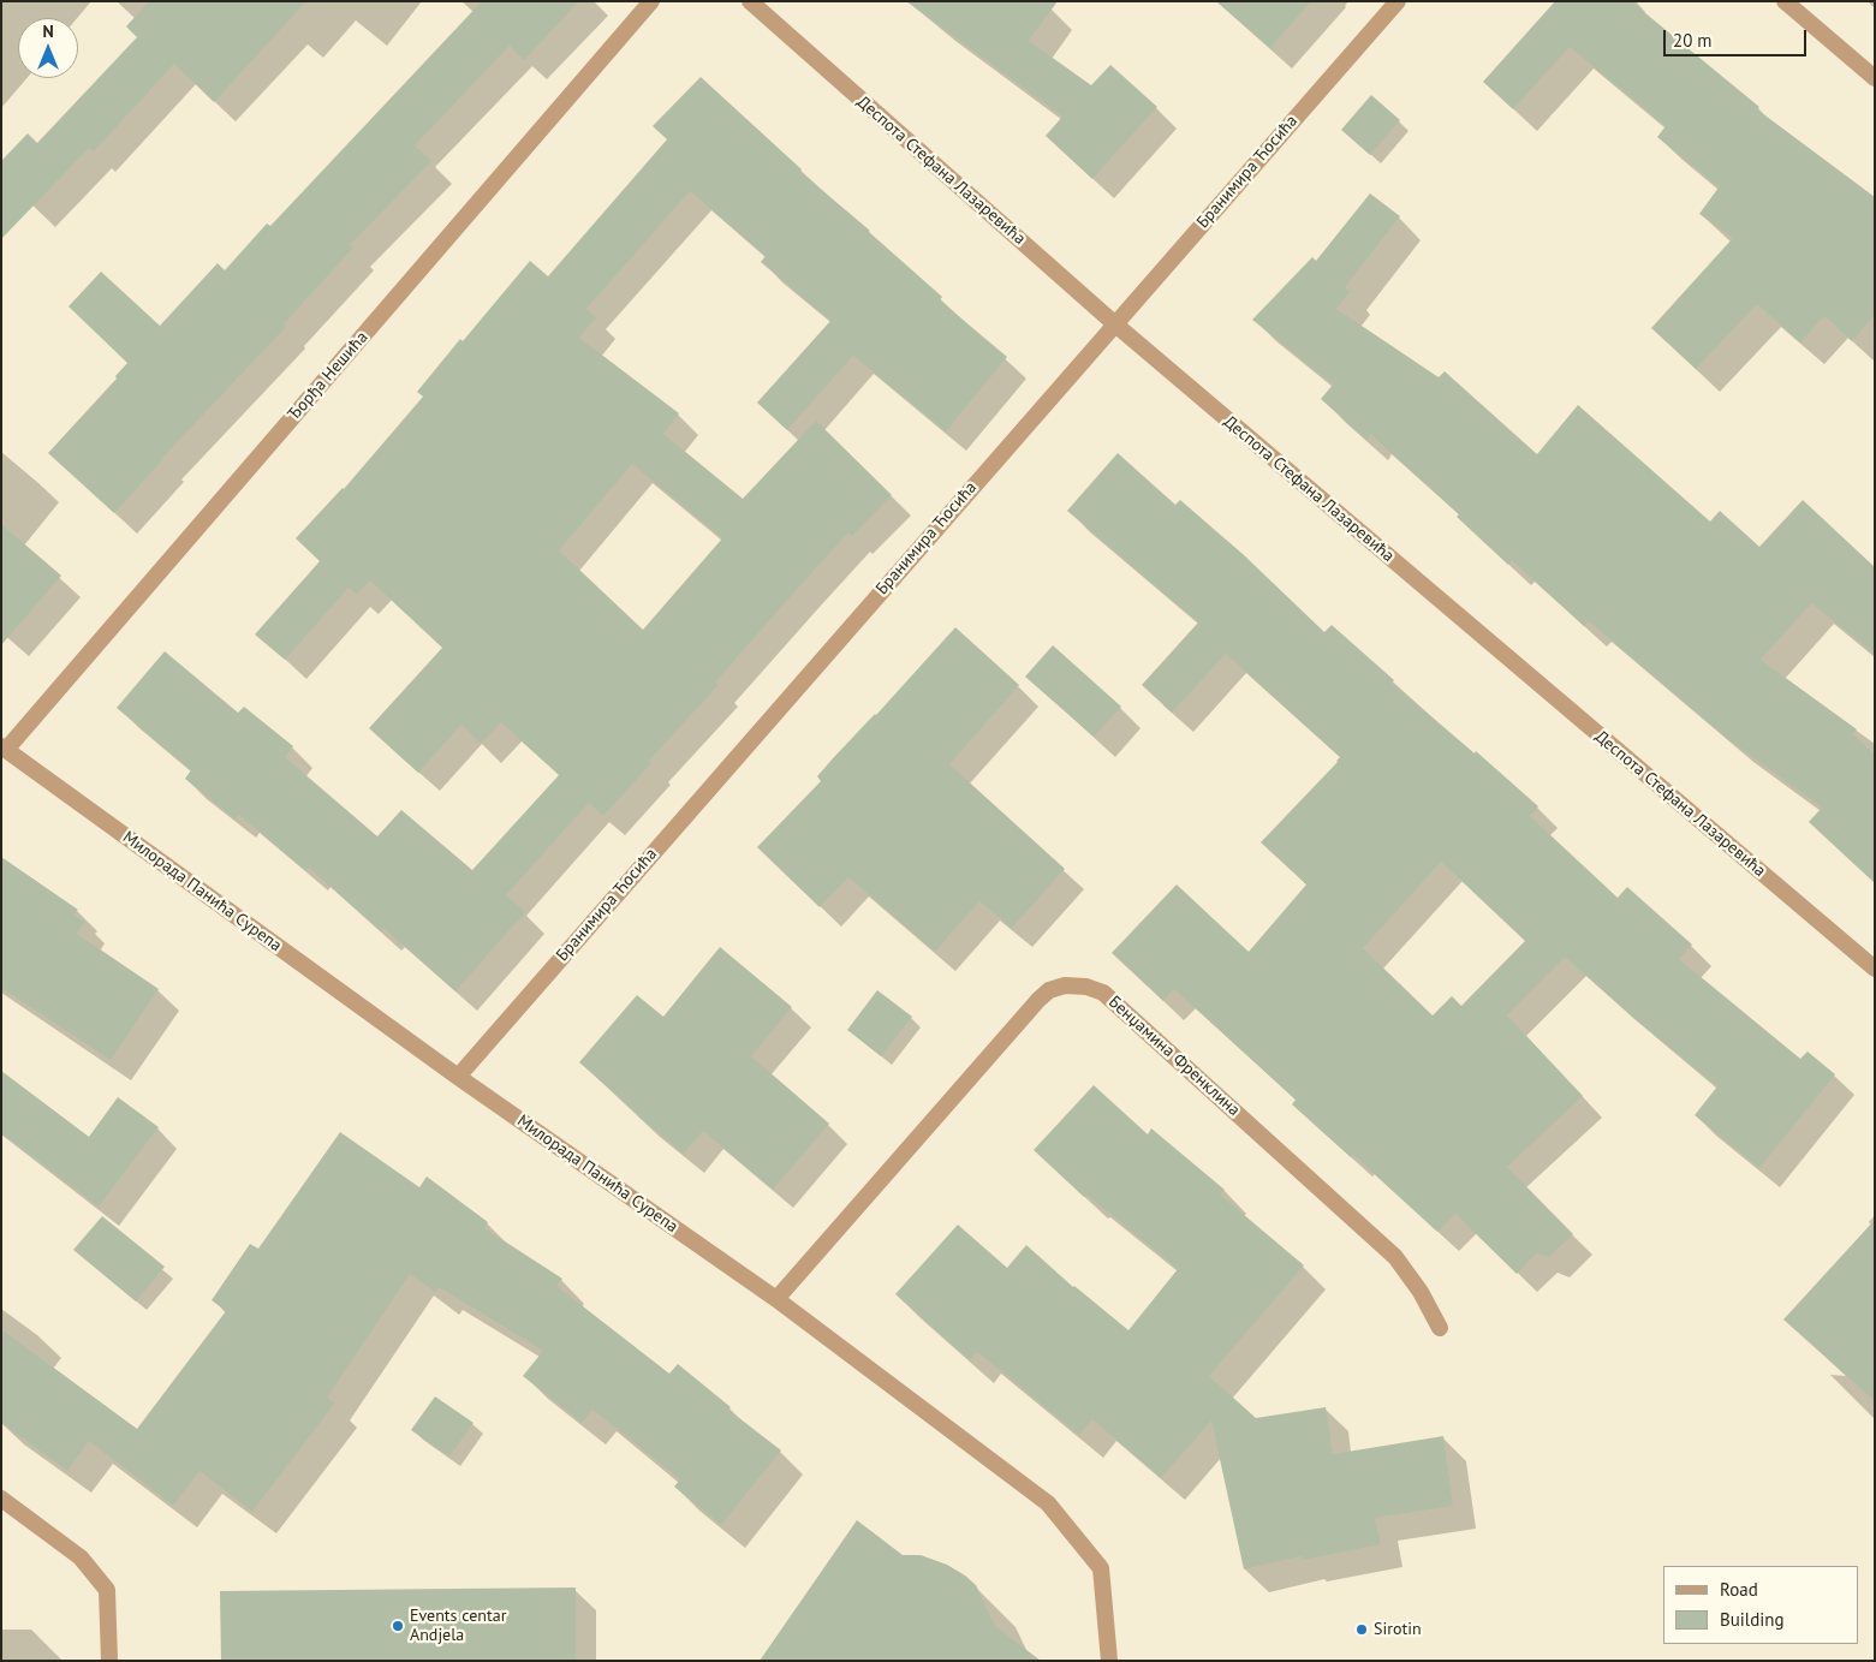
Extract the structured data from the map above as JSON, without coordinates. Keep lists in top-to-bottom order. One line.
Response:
{"streets":{"street":["Деспота Стефана Лазаревића","Бранимира Ћосића","Ђорђа Нешића","Милорада Панића Сурепа","Бенџамина Френклина"]},"crossings":[["Деспота Стефана Лазаревића","Бранимира Ћосића"],["Бранимира Ћосића","Милорада Панића Сурепа"],["Ђорђа Нешића","Милорада Панића Сурепа"],["Милорада Панића Сурепа","Бенџамина Френклина"]],"places":["Events centar Andjela","Sirotin"],"legend":["Road","Building"],"scale_bar":"20 m","north":"top"}
